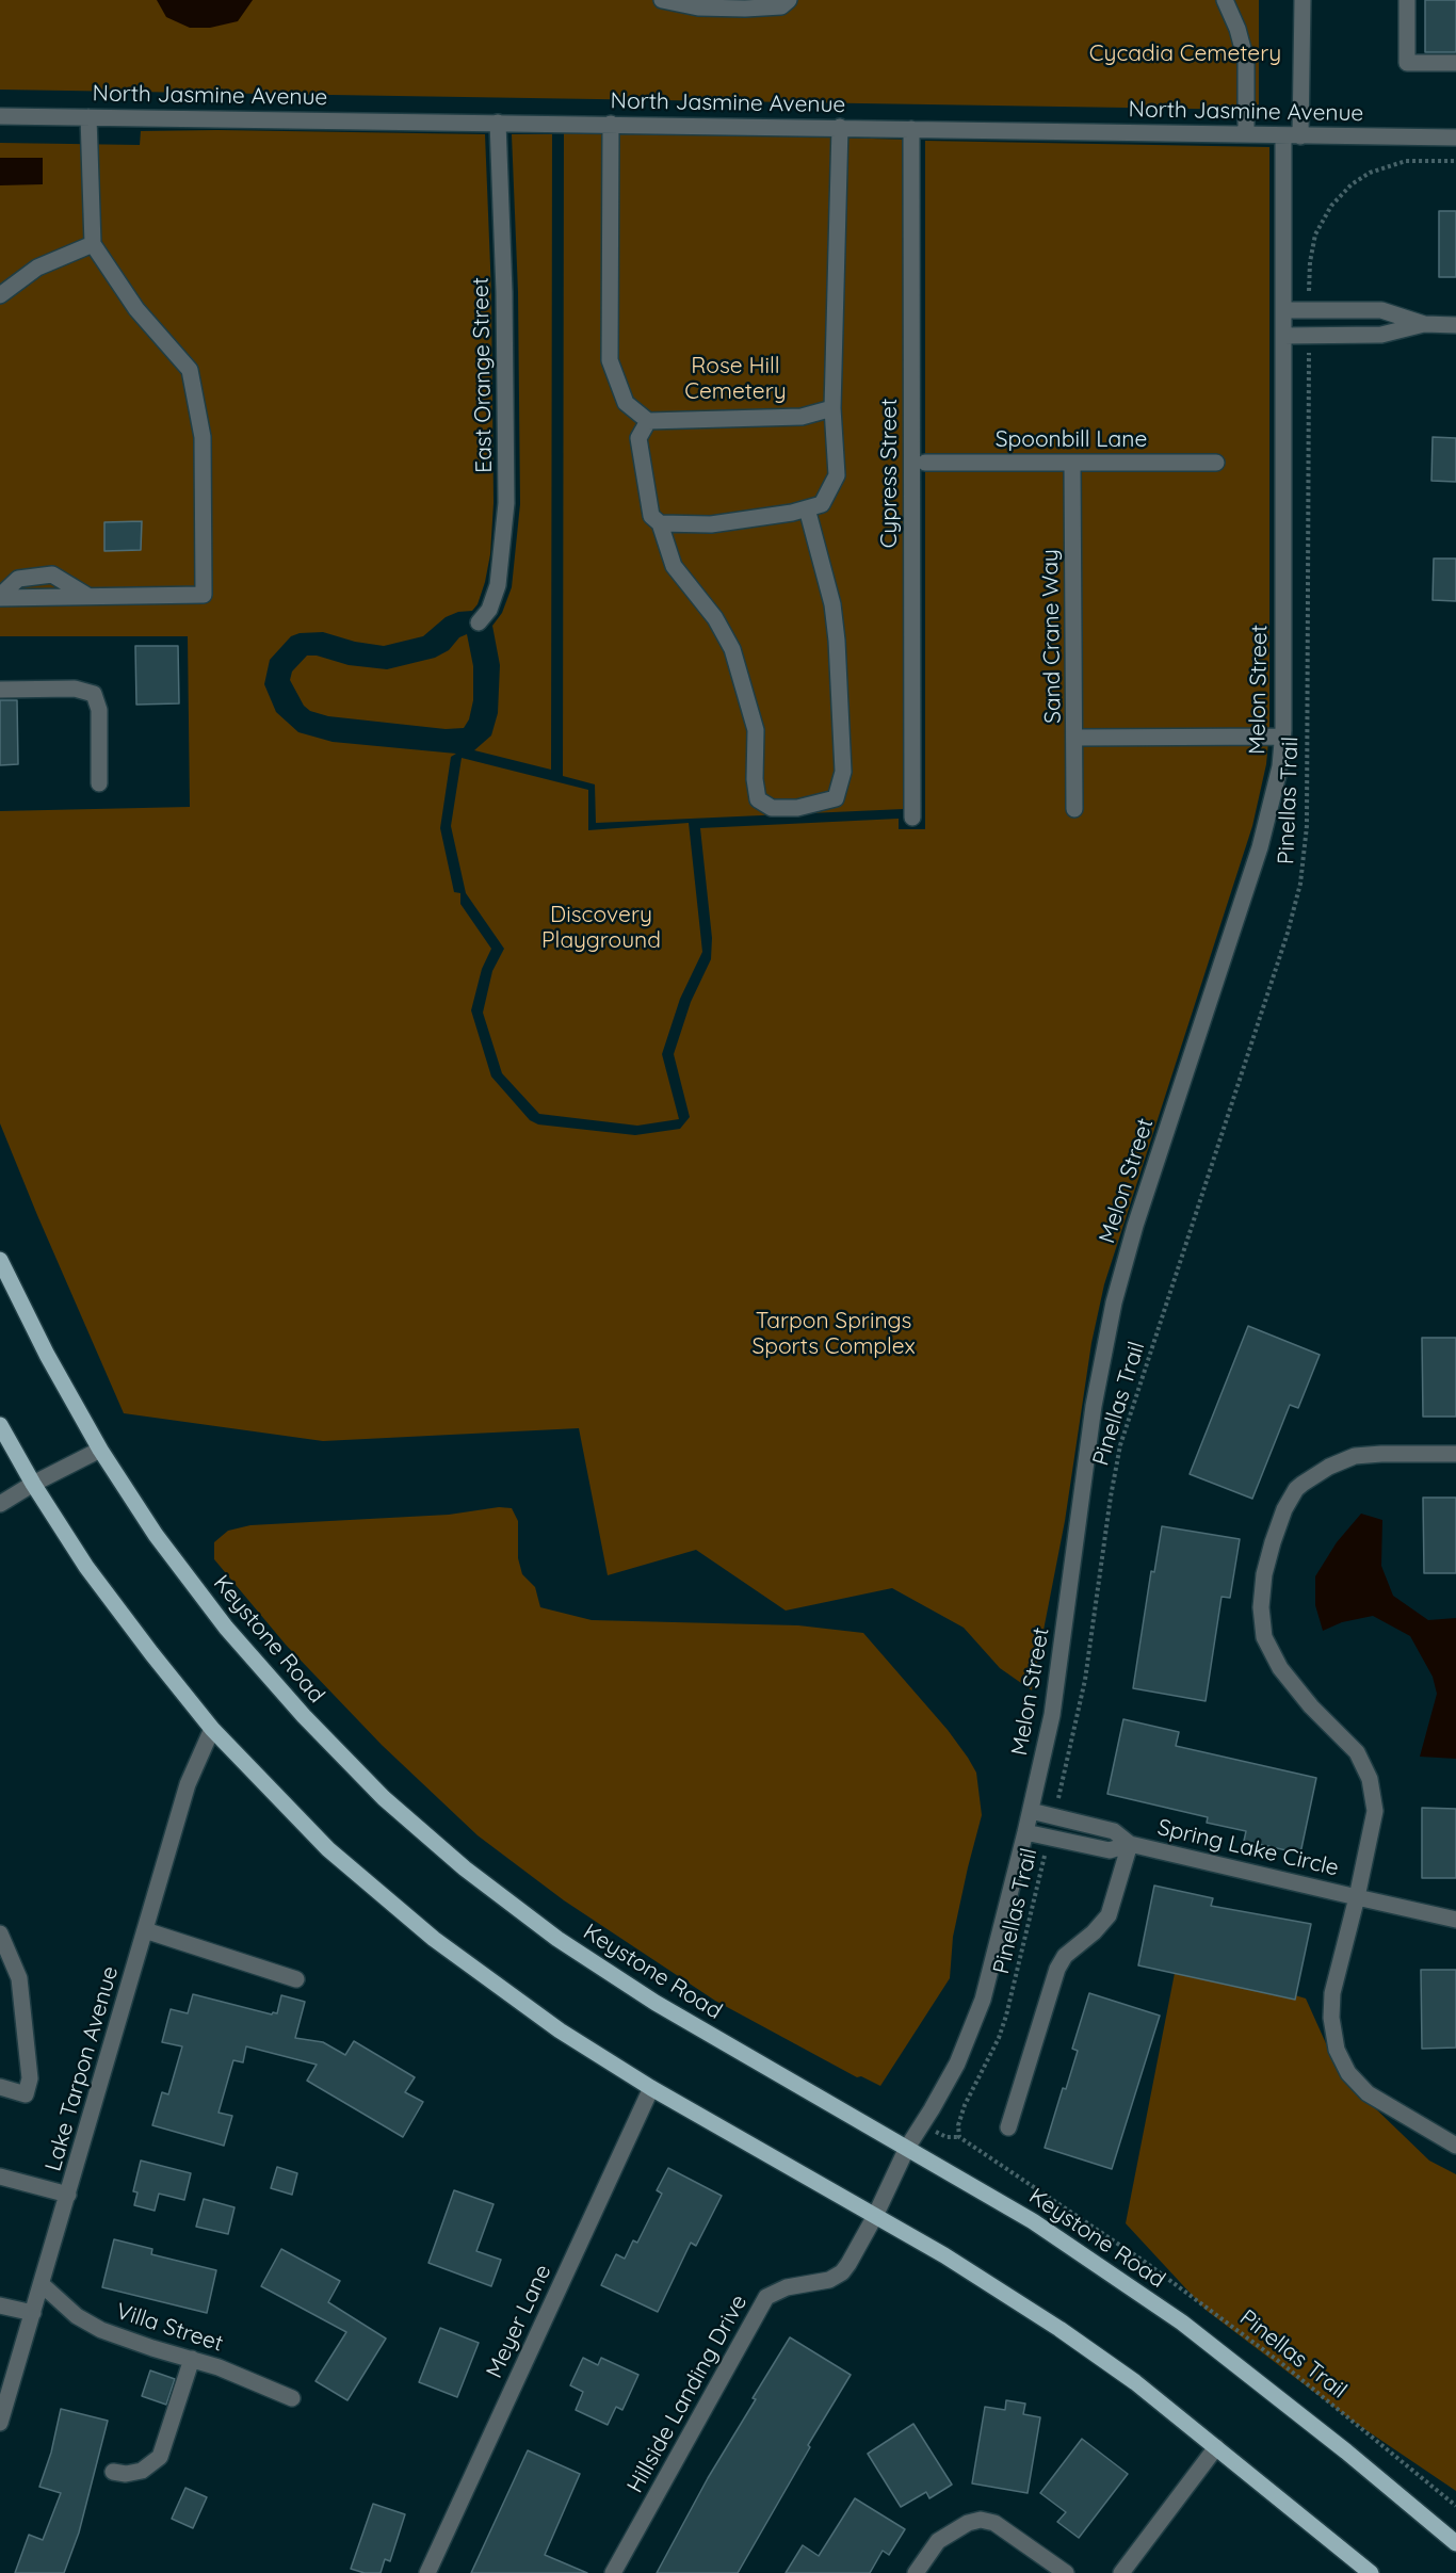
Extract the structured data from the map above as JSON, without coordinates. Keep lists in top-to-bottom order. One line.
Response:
{"streets":{"main road":["Keystone Road"],"street":["North Jasmine Avenue","East Orange Street","Spoonbill Lane","Cypress Street","Sand Crane Way","Melon Street","Spring Lake Circle","Lake Tarpon Avenue","Meyer Lane","Villa Street","Hillside Landing Drive"],"path":["Pinellas Trail"]},"crossings":[["North Jasmine Avenue","East Orange Street"],["North Jasmine Avenue","Cypress Street"],["North Jasmine Avenue","Melon Street"],["Spoonbill Lane","Sand Crane Way"],["Melon Street","Keystone Road"],["Melon Street","Spring Lake Circle"],["Melon Street","Hillside Landing Drive"],["Pinellas Trail","Spring Lake Circle"],["Lake Tarpon Avenue","Villa Street"]],"parks":["Cycadia Cemetery","Rose Hill Cemetery","Discovery Playground","Tarpon Springs Sports Complex"]}
